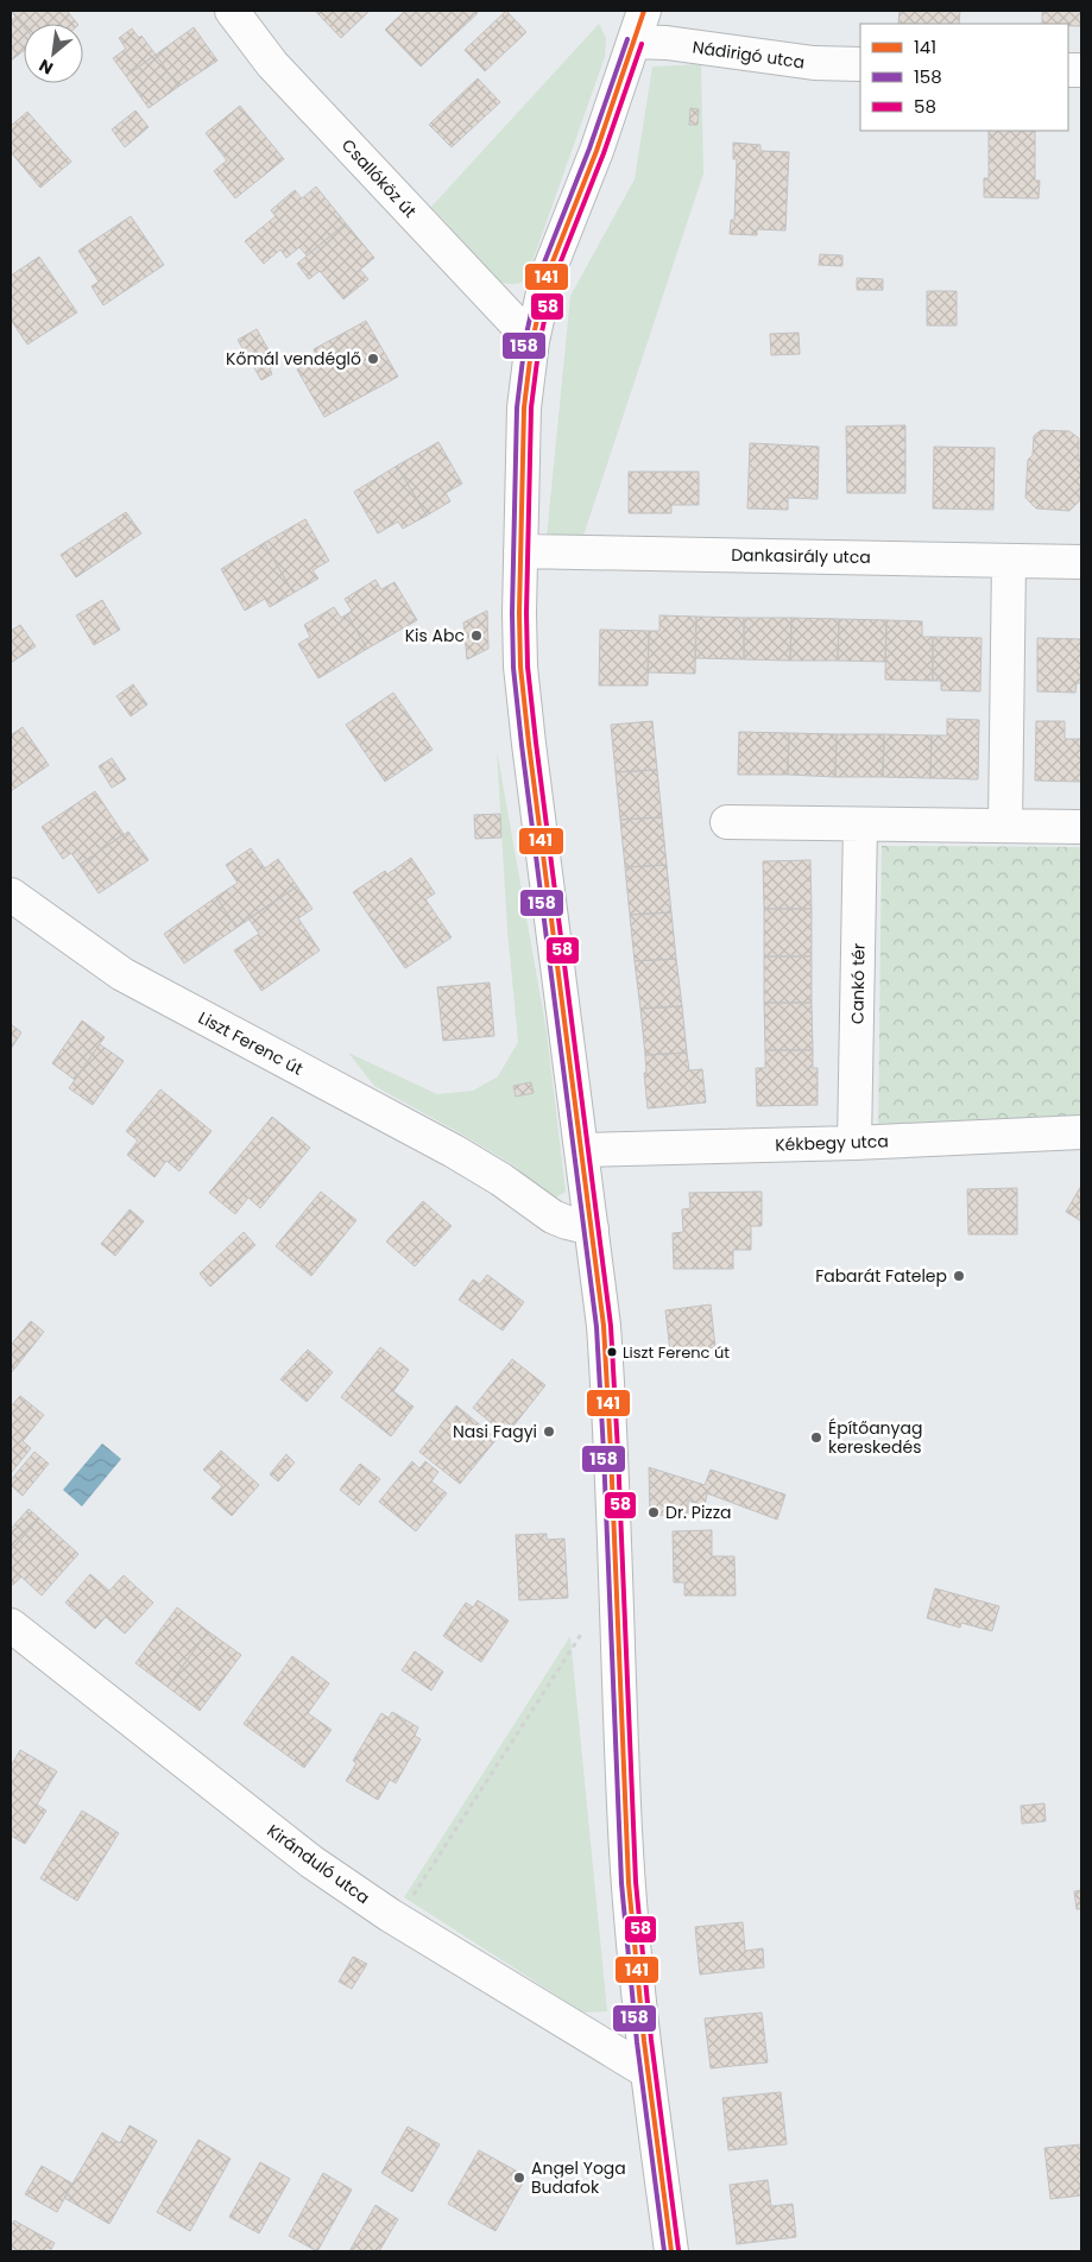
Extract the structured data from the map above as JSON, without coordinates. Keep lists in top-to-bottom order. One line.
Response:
{"streets":{"street":["Nádirigó utca","Csallóköz út","Dankasirály utca","Cankó tér","Liszt Ferenc út","Kékbegy utca","Kiránduló utca"]},"crossings":[["Cankó tér","Kékbegy utca"]],"places":["Kőmál vendéglő","Kis Abc","Fabarát Fatelep","Liszt Ferenc út","Nasi Fagyi","Építőanyag kereskedés","Dr. Pizza","Angel Yoga Budafok"],"lines":["transit line 141","transit line 158","transit line 58"],"legend":["141","158","58"],"north":"bottom left"}
